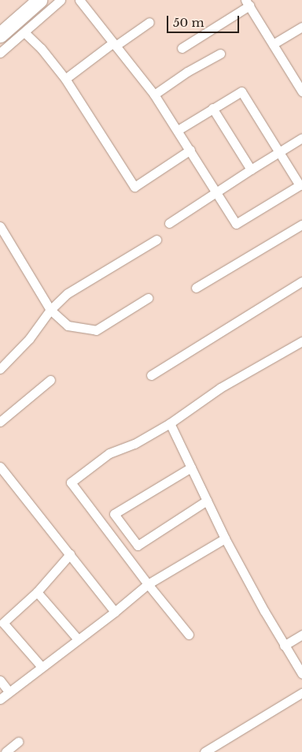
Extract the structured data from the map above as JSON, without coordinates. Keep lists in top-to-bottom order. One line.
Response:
{"scale_bar":"50 m"}
